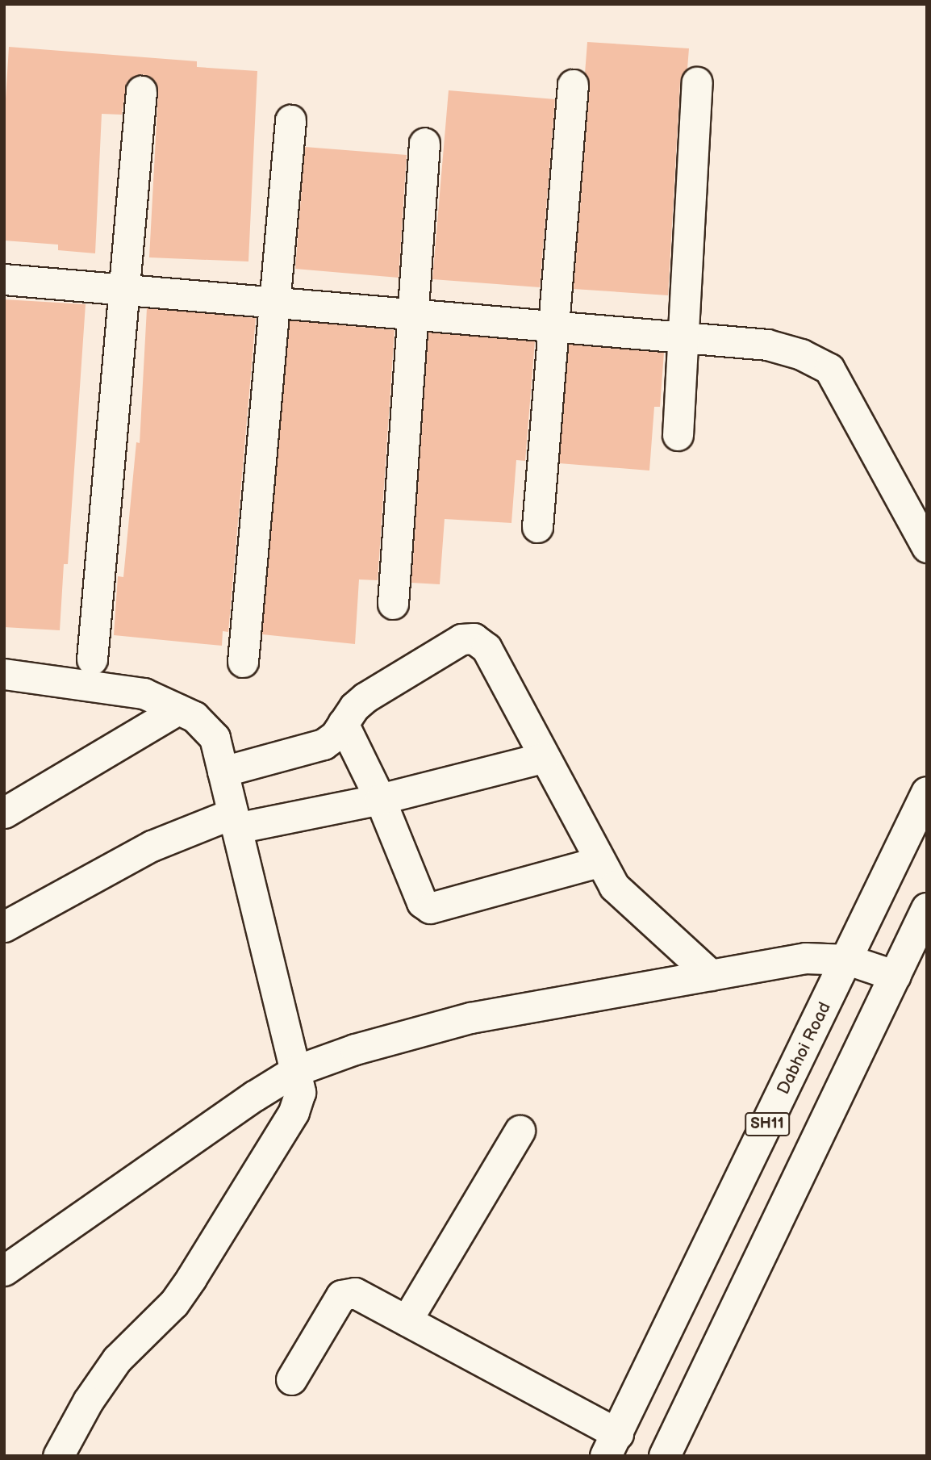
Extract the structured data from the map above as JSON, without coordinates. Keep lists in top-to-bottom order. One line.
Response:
{"streets":{"main road":["Dabhoi Road","SH11"]}}
